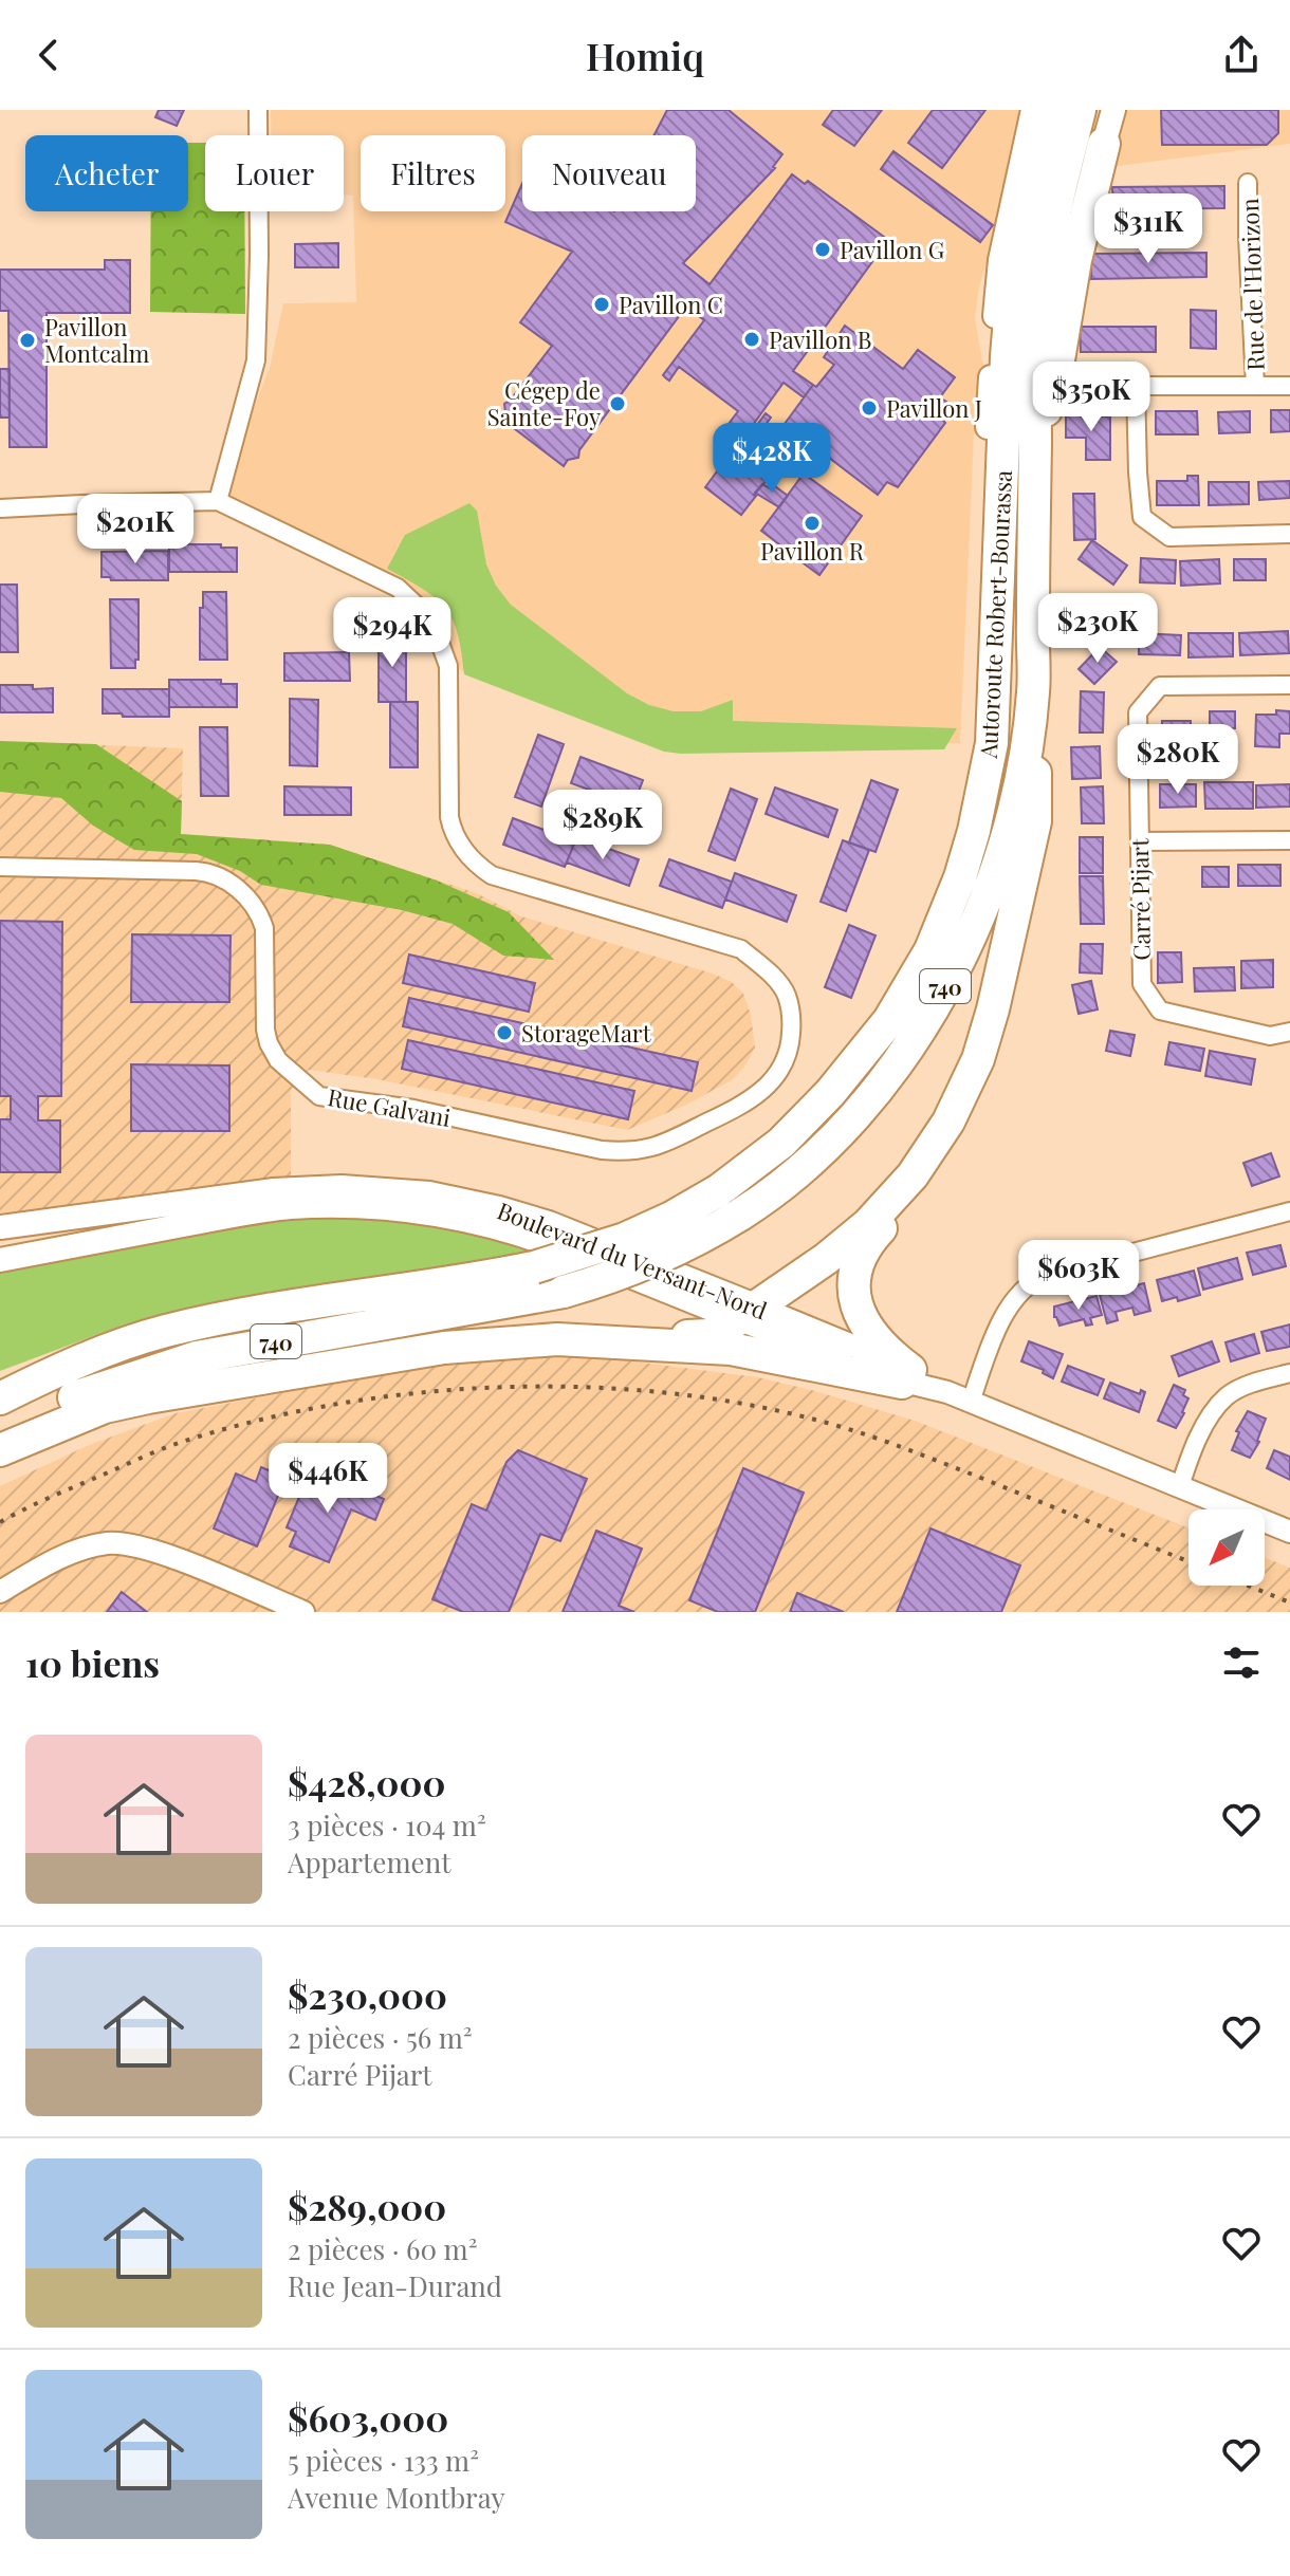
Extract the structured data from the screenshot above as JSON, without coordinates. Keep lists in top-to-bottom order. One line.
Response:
{"streets":{"highway":["Autoroute Robert-Bourassa","740"],"main road":["Boulevard du Versant-Nord"],"street":["Rue de l'Horizon","Carré Pijart","Rue Galvani"]},"places":["Pavillon G","Pavillon C","Pavillon B","Pavillon Montcalm","Cégep de Sainte-Foy","Pavillon J","Pavillon R","StorageMart"],"north":"bottom left","page":{"header":"Homiq","chip":["Acheter","Louer","Filtres","Nouveau"],"price":["$311K","$350K","$428K","$201K","$230K","$294K","$280K","$289K","$603K","$446K"],"heading":"10 biens","list":[{"name":"$428,000","note":"3 pièces · 104 m² · Appartement"},{"name":"$230,000","note":"2 pièces · 56 m² · Carré Pijart"},{"name":"$289,000","note":"2 pièces · 60 m² · Rue Jean-Durand"},{"name":"$603,000","note":"5 pièces · 133 m² · Avenue Montbray"}]}}
